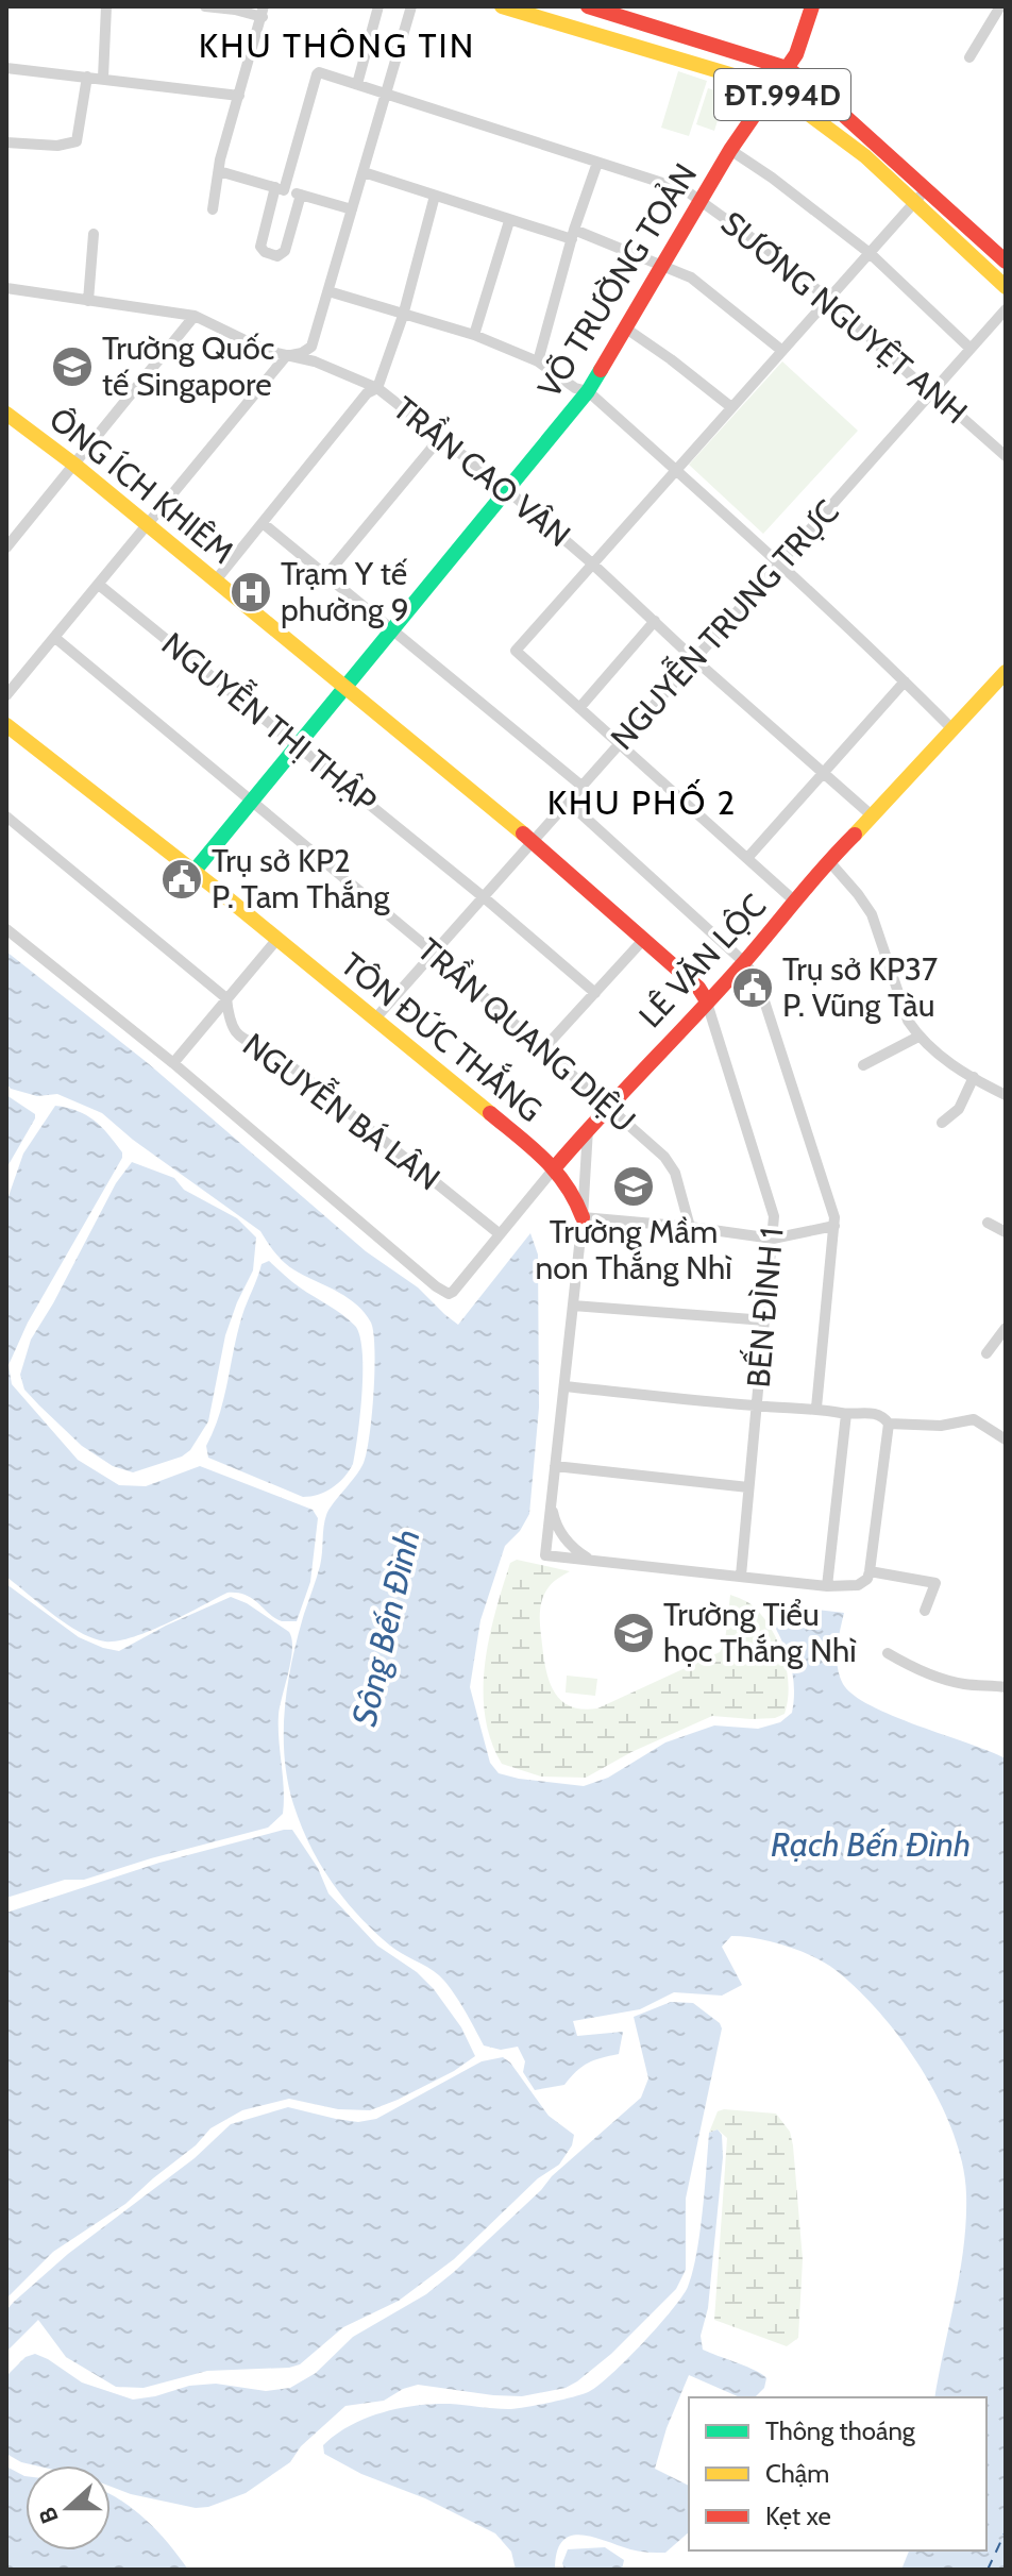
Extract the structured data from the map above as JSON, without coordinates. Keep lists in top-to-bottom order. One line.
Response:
{"streets":{"street":["ĐT.994D","VÕ TRƯỜNG TOẢN","SƯƠNG NGUYỆT ANH","TRẦN CAO VÂN","ÔNG ÍCH KHIÊM","NGUYỄN TRUNG TRỰC","NGUYỄN THỊ THẬP","LÊ VĂN LỘC","TRẦN QUANG DIỆU","TÔN ĐỨC THẮNG","NGUYỄN BÁ LÂN","BẾN ĐÌNH 1"]},"crossings":[["ĐT.994D","VÕ TRƯỜNG TOẢN"],["VÕ TRƯỜNG TOẢN","SƯƠNG NGUYỆT ANH"],["VÕ TRƯỜNG TOẢN","TRẦN CAO VÂN"],["VÕ TRƯỜNG TOẢN","ÔNG ÍCH KHIÊM"],["VÕ TRƯỜNG TOẢN","NGUYỄN THỊ THẬP"],["VÕ TRƯỜNG TOẢN","TRẦN QUANG DIỆU"],["VÕ TRƯỜNG TOẢN","TÔN ĐỨC THẮNG"],["SƯƠNG NGUYỆT ANH","NGUYỄN TRUNG TRỰC"],["TRẦN CAO VÂN","NGUYỄN TRUNG TRỰC"],["TRẦN CAO VÂN","LÊ VĂN LỘC"],["ÔNG ÍCH KHIÊM","NGUYỄN TRUNG TRỰC"],["ÔNG ÍCH KHIÊM","LÊ VĂN LỘC"],["ÔNG ÍCH KHIÊM","BẾN ĐÌNH 1"],["NGUYỄN TRUNG TRỰC","NGUYỄN THỊ THẬP"],["NGUYỄN TRUNG TRỰC","TRẦN QUANG DIỆU"],["NGUYỄN TRUNG TRỰC","TÔN ĐỨC THẮNG"],["LÊ VĂN LỘC","TRẦN QUANG DIỆU"],["LÊ VĂN LỘC","TÔN ĐỨC THẮNG"],["LÊ VĂN LỘC","NGUYỄN BÁ LÂN"],["LÊ VĂN LỘC","BẾN ĐÌNH 1"]],"districts":["KHU THÔNG TIN","KHU PHỐ 2"],"water":["Sông Bến Đình","Rạch Bến Đình"],"places":{"school or university":["Trường Quốc tế Singapore","Trường Mầm non Thắng Nhì","Trường Tiểu học Thắng Nhì"],"hospital":["Trạm Y tế phường 9"],"public building":["Trụ sở KP2 P. Tam Thắng","Trụ sở KP37 P. Vũng Tàu"]},"legend":["Thông thoáng","Chậm","Kẹt xe"],"north":"left"}
